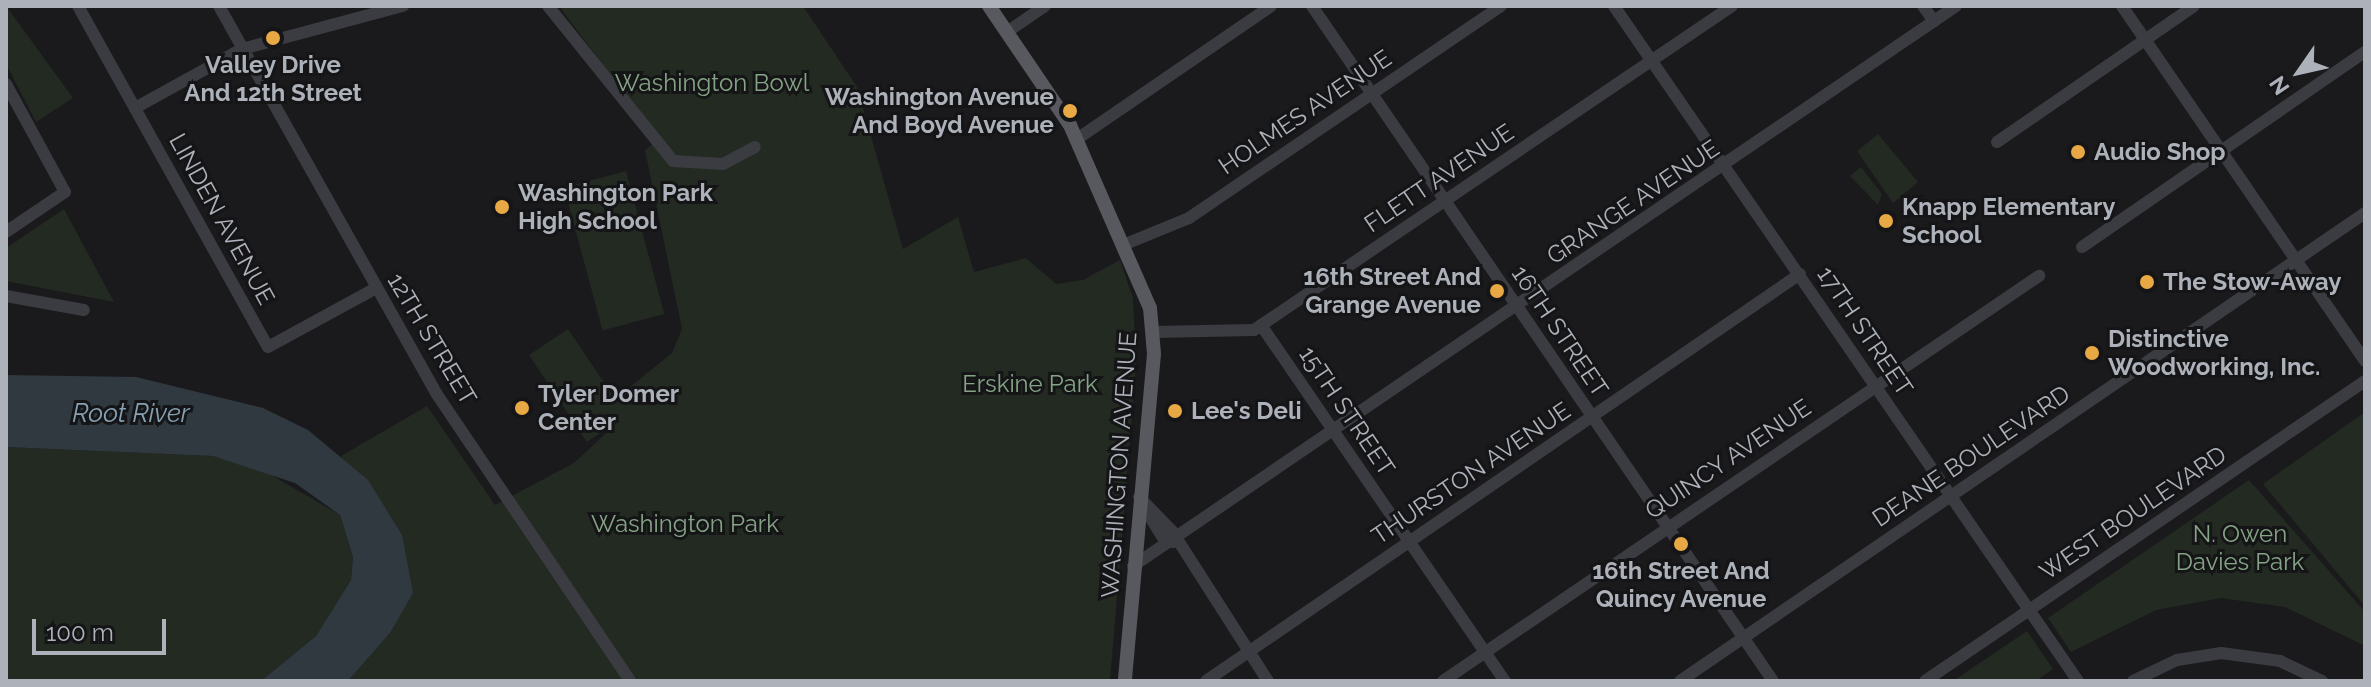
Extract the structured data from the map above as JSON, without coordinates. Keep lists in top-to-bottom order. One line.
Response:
{"streets":{"main road":["WASHINGTON AVENUE"],"street":["HOLMES AVENUE","FLETT AVENUE","GRANGE AVENUE","LINDEN AVENUE","16TH STREET","17TH STREET","12TH STREET","15TH STREET","DEANE BOULEVARD","QUINCY AVENUE","THURSTON AVENUE","WEST BOULEVARD"]},"crossings":[["HOLMES AVENUE","16TH STREET"],["HOLMES AVENUE","WASHINGTON AVENUE"],["FLETT AVENUE","16TH STREET"],["FLETT AVENUE","17TH STREET"],["FLETT AVENUE","15TH STREET"],["GRANGE AVENUE","16TH STREET"],["GRANGE AVENUE","17TH STREET"],["GRANGE AVENUE","15TH STREET"],["GRANGE AVENUE","WASHINGTON AVENUE"],["LINDEN AVENUE","12TH STREET"],["16TH STREET","DEANE BOULEVARD"],["16TH STREET","QUINCY AVENUE"],["16TH STREET","THURSTON AVENUE"],["17TH STREET","DEANE BOULEVARD"],["17TH STREET","QUINCY AVENUE"],["17TH STREET","THURSTON AVENUE"],["17TH STREET","WEST BOULEVARD"],["15TH STREET","QUINCY AVENUE"],["15TH STREET","THURSTON AVENUE"]],"water":["Root River"],"parks":["Washington Bowl","Erskine Park","Washington Park","N. Owen Davies Park"],"places":["Valley Drive And 12th Street","Washington Avenue And Boyd Avenue","Audio Shop","Washington Park High School","Knapp Elementary School","The Stow-Away","16th Street And Grange Avenue","Distinctive Woodworking, Inc.","Tyler Domer Center","Lee's Deli","16th Street And Quincy Avenue"],"scale_bar":"100 m","north":"bottom left"}
